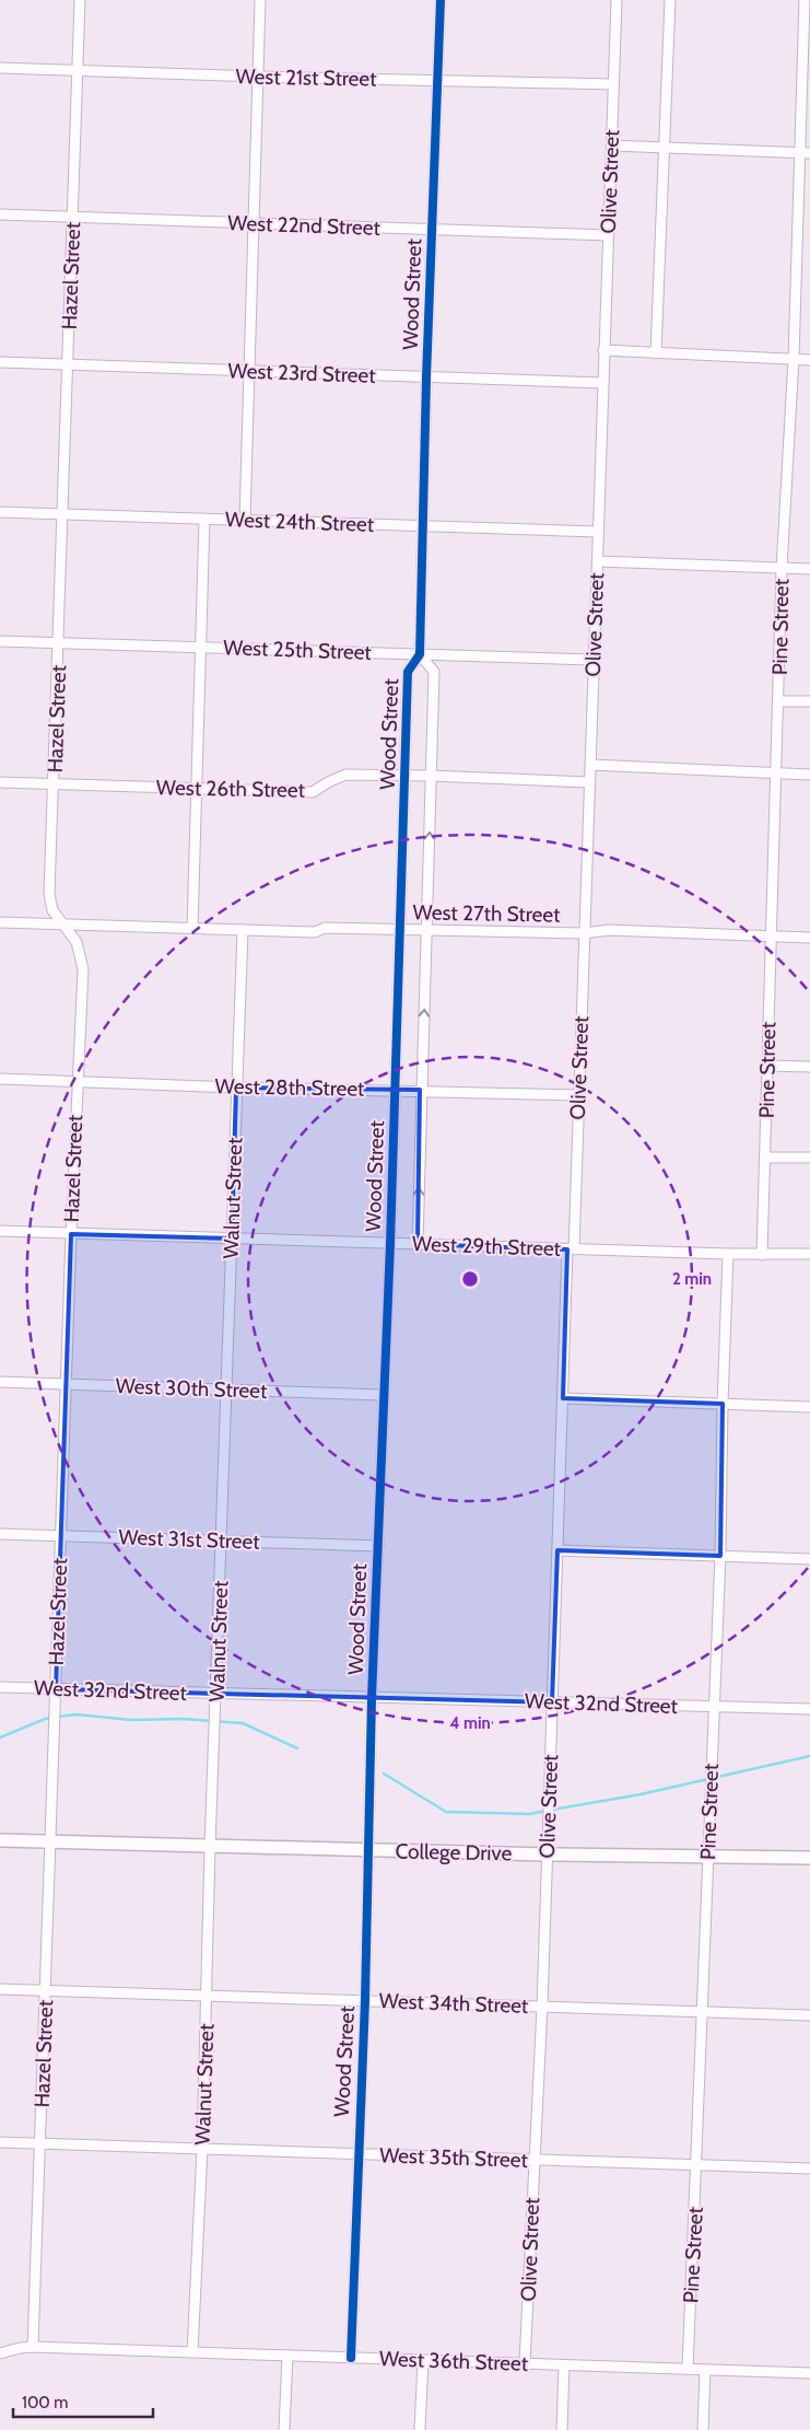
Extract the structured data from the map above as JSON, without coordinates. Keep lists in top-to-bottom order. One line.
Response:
{"streets":{"street":["West 21st Street","Olive Street","West 22nd Street","Hazel Street","Wood Street","West 23rd Street","West 24th Street","Pine Street","West 25th Street","West 26th Street","West 27th Street","West 28th Street","Walnut Street","West 29th Street","West 30th Street","West 31st Street","West 32nd Street","College Drive","West 34th Street","West 35th Street","West 36th Street"]},"crossings":[["West 21st Street","Olive Street"],["West 21st Street","Hazel Street"],["West 21st Street","Wood Street"],["Olive Street","West 22nd Street"],["Olive Street","West 23rd Street"],["Olive Street","West 24th Street"],["Olive Street","West 25th Street"],["Olive Street","West 26th Street"],["Olive Street","West 27th Street"],["Olive Street","West 28th Street"],["Olive Street","West 29th Street"],["Olive Street","West 32nd Street"],["Olive Street","College Drive"],["Olive Street","West 34th Street"],["Olive Street","West 35th Street"],["Olive Street","West 36th Street"],["West 22nd Street","Hazel Street"],["West 22nd Street","Wood Street"],["Hazel Street","West 23rd Street"],["Hazel Street","West 24th Street"],["Hazel Street","West 25th Street"],["Hazel Street","West 26th Street"],["Hazel Street","West 27th Street"],["Hazel Street","West 28th Street"],["Hazel Street","West 29th Street"],["Hazel Street","West 30th Street"],["Hazel Street","West 31st Street"],["Hazel Street","West 32nd Street"],["Hazel Street","College Drive"],["Hazel Street","West 34th Street"],["Hazel Street","West 35th Street"],["Hazel Street","West 36th Street"],["Wood Street","West 23rd Street"],["Wood Street","West 24th Street"],["Wood Street","West 25th Street"],["Wood Street","West 26th Street"],["Wood Street","West 27th Street"],["Wood Street","West 28th Street"],["Wood Street","West 29th Street"],["Wood Street","West 30th Street"],["Wood Street","West 31st Street"],["Wood Street","West 32nd Street"],["Wood Street","College Drive"],["Wood Street","West 34th Street"],["Wood Street","West 35th Street"],["Wood Street","West 36th Street"],["Pine Street","West 27th Street"],["Pine Street","West 29th Street"],["Pine Street","West 32nd Street"],["Pine Street","College Drive"],["Pine Street","West 34th Street"],["Pine Street","West 35th Street"],["Pine Street","West 36th Street"],["West 27th Street","Walnut Street"],["West 28th Street","Walnut Street"],["Walnut Street","West 29th Street"],["Walnut Street","West 30th Street"],["Walnut Street","West 31st Street"],["Walnut Street","West 32nd Street"],["Walnut Street","College Drive"],["Walnut Street","West 34th Street"],["Walnut Street","West 35th Street"],["Walnut Street","West 36th Street"]],"scale_bar":"100 m","rings":["2 min","4 min"]}
